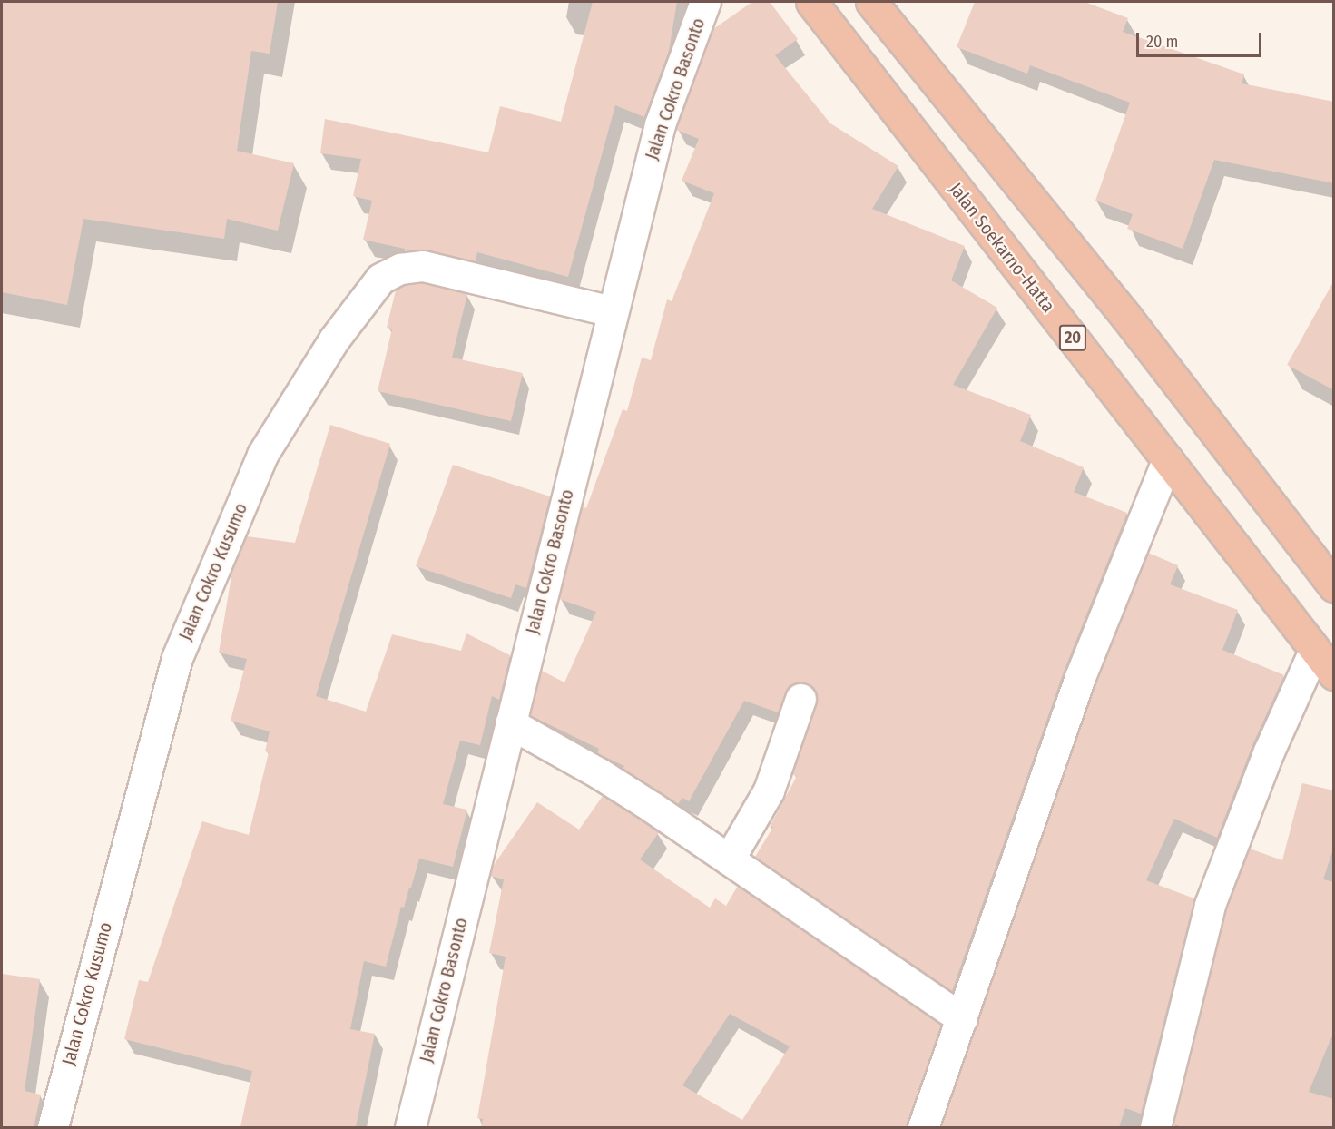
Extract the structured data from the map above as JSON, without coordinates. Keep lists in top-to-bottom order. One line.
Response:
{"streets":{"highway":["Jalan Soekarno-Hatta","20"],"street":["Jalan Cokro Basonto","Jalan Cokro Kusumo"]},"crossings":[["Jalan Cokro Basonto","Jalan Cokro Kusumo"]],"scale_bar":"20 m"}
